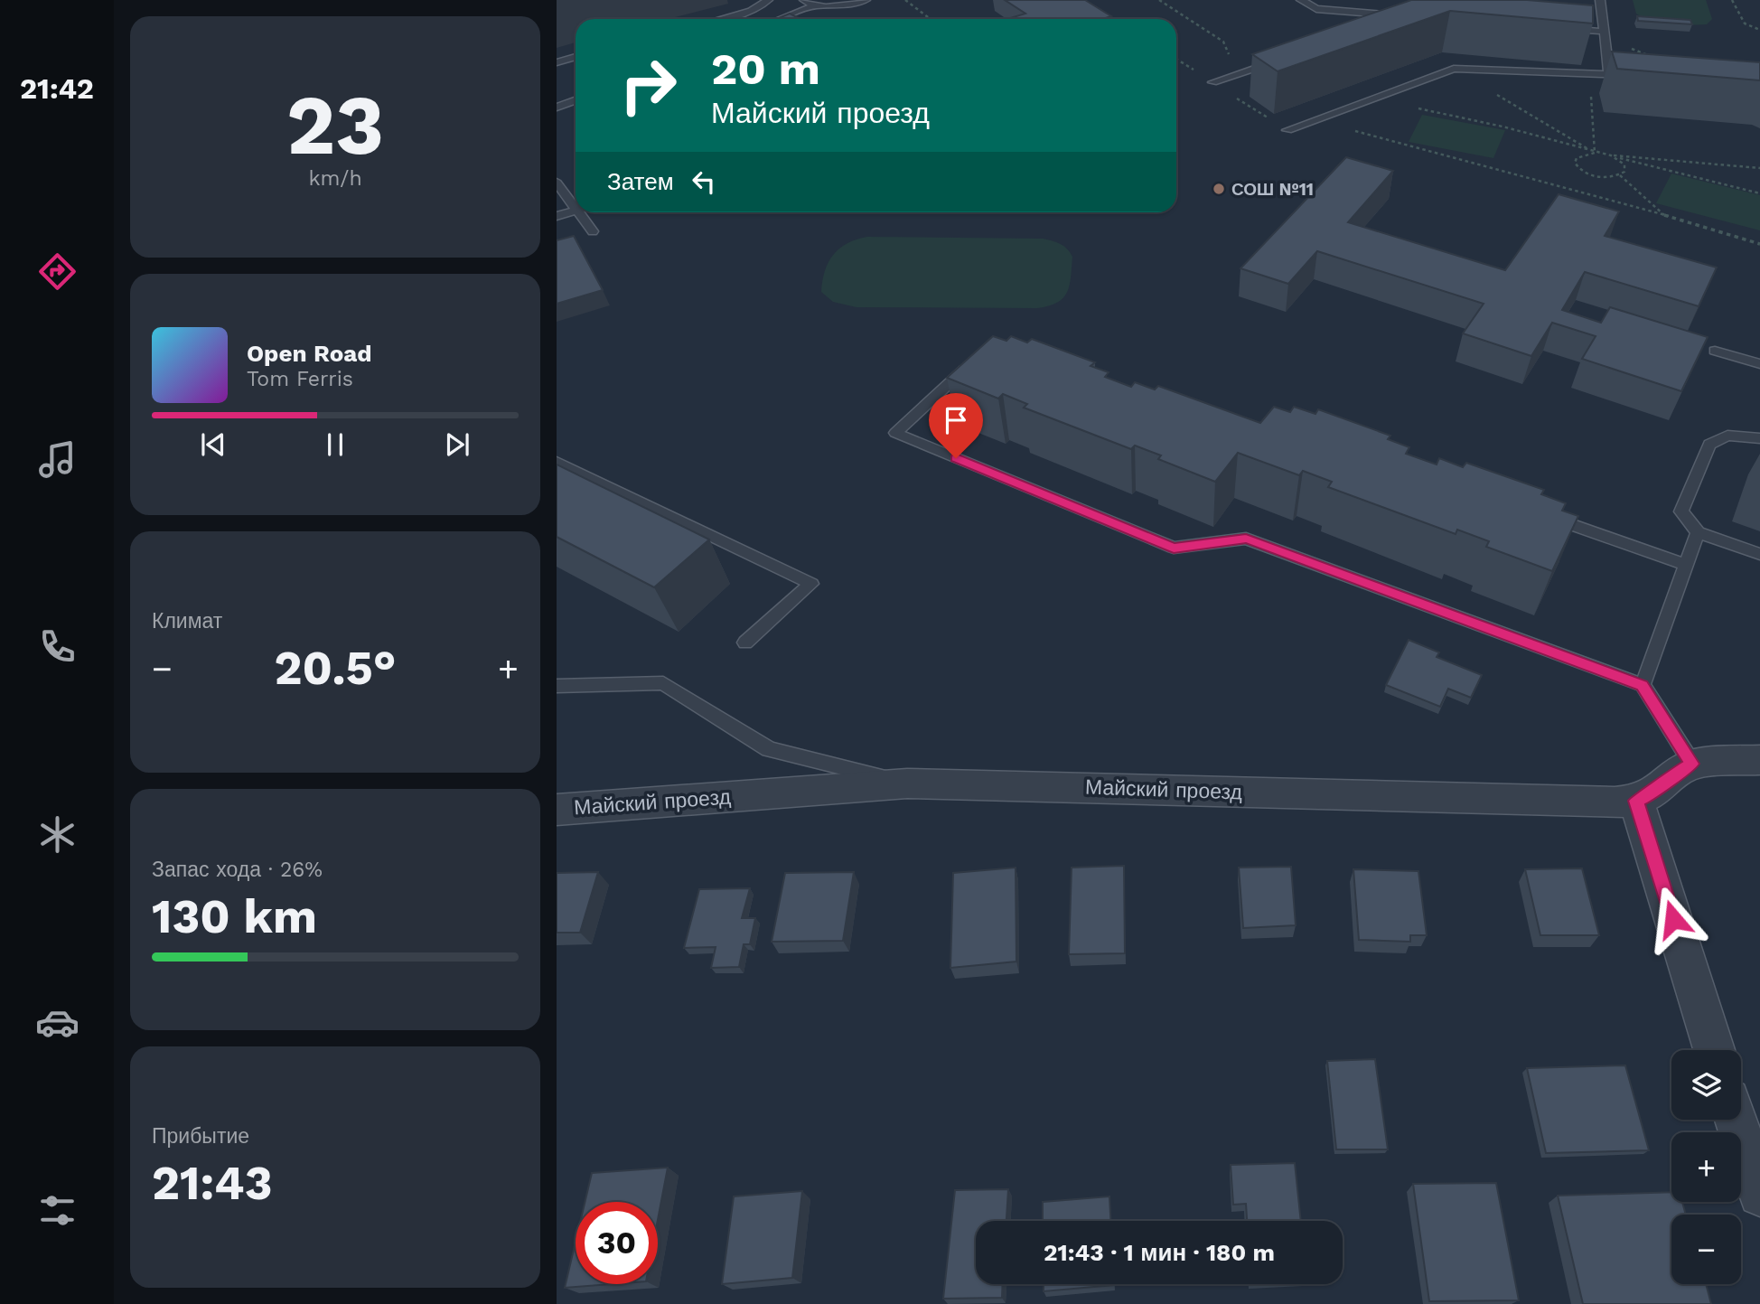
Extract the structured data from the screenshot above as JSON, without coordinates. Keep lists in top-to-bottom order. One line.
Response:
{"streets":{"street":["Майский проезд"]},"places":["СОШ №11"],"page":{"tabs":"21:42","tile":[["23","km/h"],"Климат",["Запас хода · 26%","130 km"],["Прибытие","21:43"]],"turn":["20 m","Майский проезд"],"then":"Затем","song":["Open Road","Tom Ferris"],"heat":["−","20.5°","+"],"map_buttons":["+","−"],"limit":"30","trip":"21:43 · 1 мин · 180 m"}}
